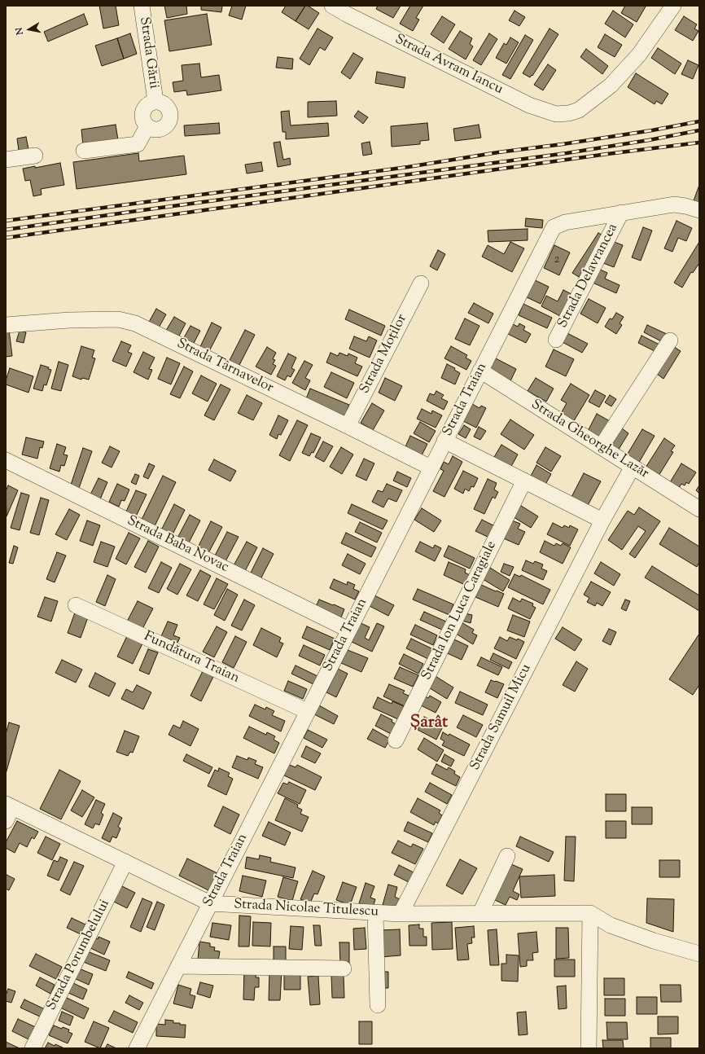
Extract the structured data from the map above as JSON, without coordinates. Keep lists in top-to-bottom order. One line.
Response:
{"streets":{"street":["Strada Gării","Strada Avram Iancu","Strada Delavrancea","Strada Moților","Strada Târnavelor","Strada Traian","Strada Gheorghe Lazăr","Strada Baba Novac","Strada Ion Luca Caragiale","Fundătura Traian","Strada Samuil Micu","Strada Nicolae Titulescu","Strada Porumbelului"]},"crossings":[["Strada Delavrancea","Strada Traian"],["Strada Moților","Strada Târnavelor"],["Strada Târnavelor","Strada Traian"],["Strada Traian","Strada Gheorghe Lazăr"],["Strada Traian","Strada Baba Novac"],["Strada Traian","Fundătura Traian"],["Strada Traian","Strada Nicolae Titulescu"],["Strada Gheorghe Lazăr","Strada Samuil Micu"],["Strada Samuil Micu","Strada Nicolae Titulescu"],["Strada Nicolae Titulescu","Strada Porumbelului"]],"districts":["Șarât"],"house_numbers":["2"],"north":"left"}
